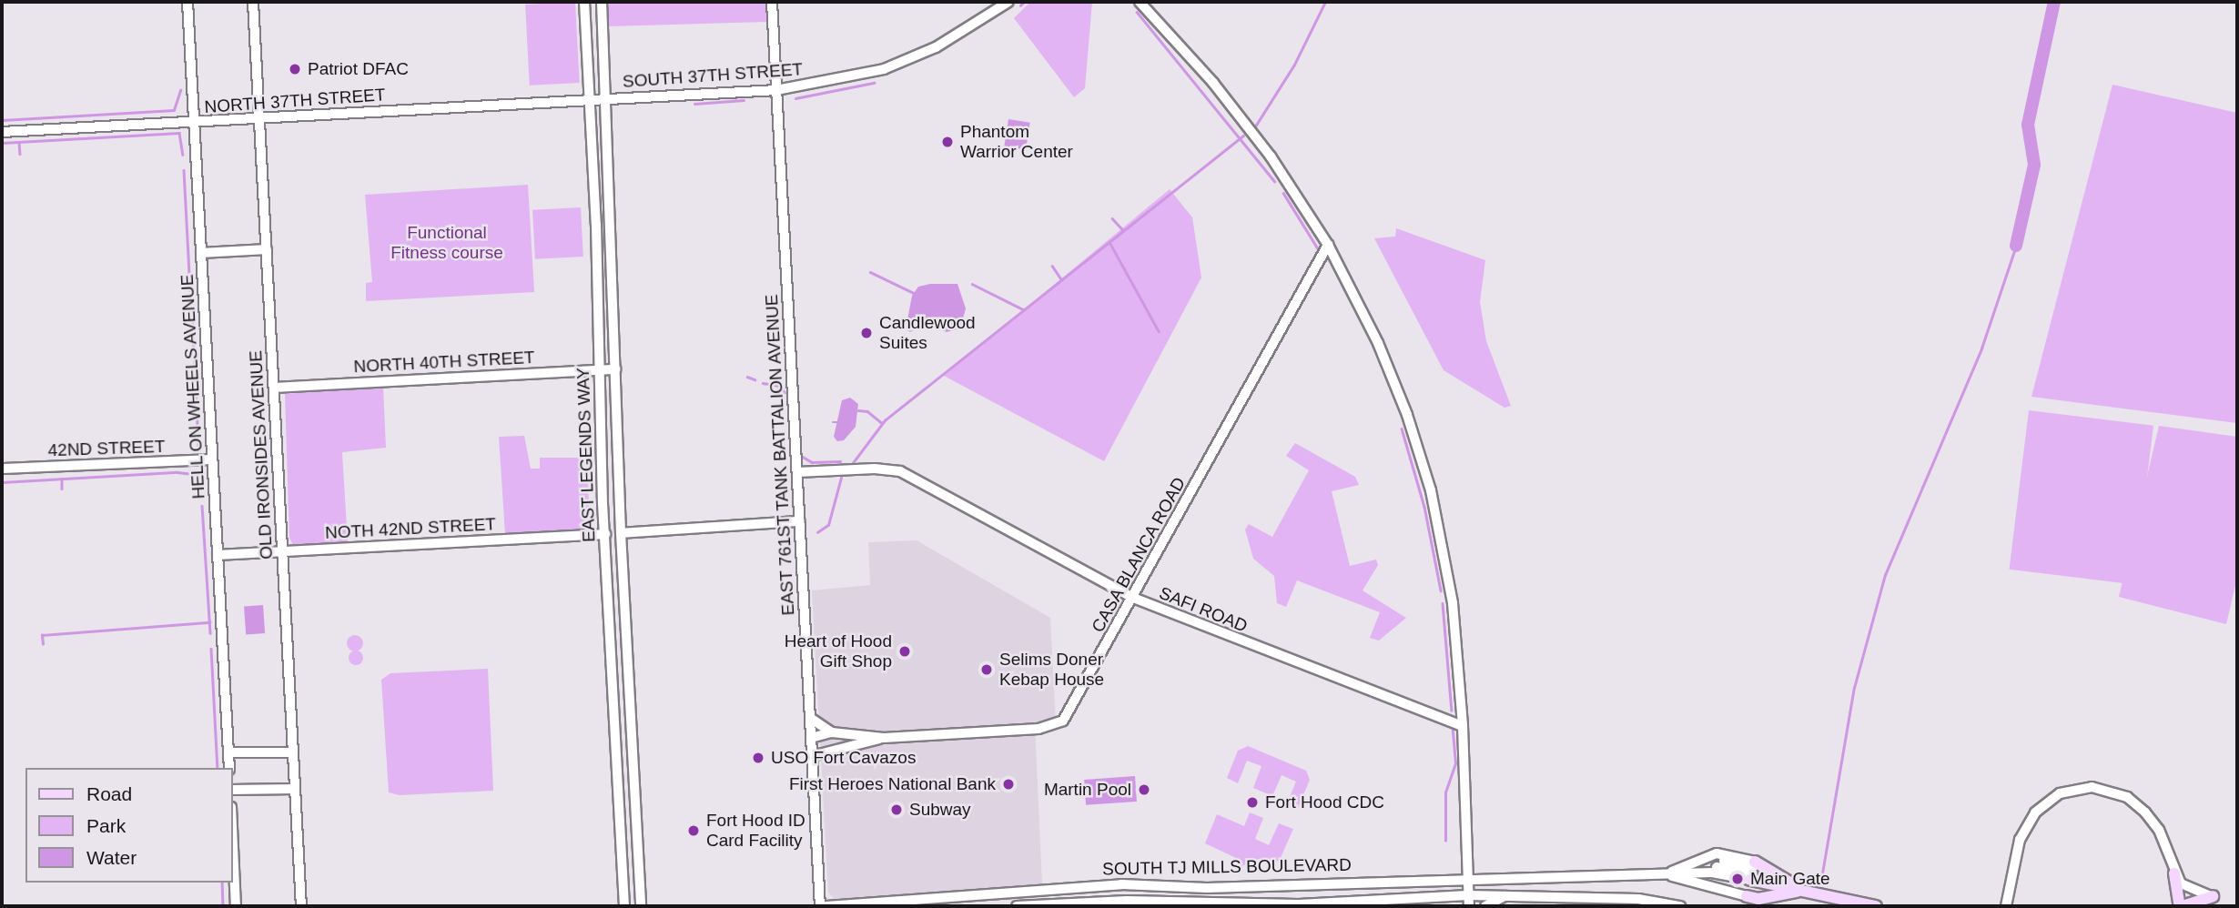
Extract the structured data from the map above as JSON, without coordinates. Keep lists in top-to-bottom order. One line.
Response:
{"streets":{"street":["SOUTH 37TH STREET","NORTH 37TH STREET","NORTH 40TH STREET","HELL ON WHEELS AVENUE","42ND STREET","OLD IRONSIDES AVENUE","EAST LEGENDS WAY","EAST 761ST TANK BATTALION AVENUE","NOTH 42ND STREET","CASA BLANCA ROAD","SAFI ROAD","SOUTH TJ MILLS BOULEVARD"]},"crossings":[["SOUTH 37TH STREET","NORTH 37TH STREET"],["SOUTH 37TH STREET","EAST LEGENDS WAY"],["SOUTH 37TH STREET","EAST 761ST TANK BATTALION AVENUE"],["NORTH 37TH STREET","HELL ON WHEELS AVENUE"],["NORTH 37TH STREET","OLD IRONSIDES AVENUE"],["NORTH 37TH STREET","EAST LEGENDS WAY"],["NORTH 40TH STREET","OLD IRONSIDES AVENUE"],["NORTH 40TH STREET","EAST LEGENDS WAY"],["HELL ON WHEELS AVENUE","42ND STREET"],["HELL ON WHEELS AVENUE","NOTH 42ND STREET"],["OLD IRONSIDES AVENUE","NOTH 42ND STREET"],["EAST LEGENDS WAY","NOTH 42ND STREET"],["EAST 761ST TANK BATTALION AVENUE","CASA BLANCA ROAD"],["EAST 761ST TANK BATTALION AVENUE","SAFI ROAD"],["CASA BLANCA ROAD","SAFI ROAD"]],"parks":["Functional Fitness course"],"places":["Patriot DFAC","Phantom Warrior Center","Candlewood Suites","Heart of Hood Gift Shop","Selims Doner Kebap House","USO Fort Cavazos","First Heroes National Bank","Martin Pool","Fort Hood CDC","Subway","Fort Hood ID Card Facility","Main Gate"],"legend":["Road","Park","Water"]}
